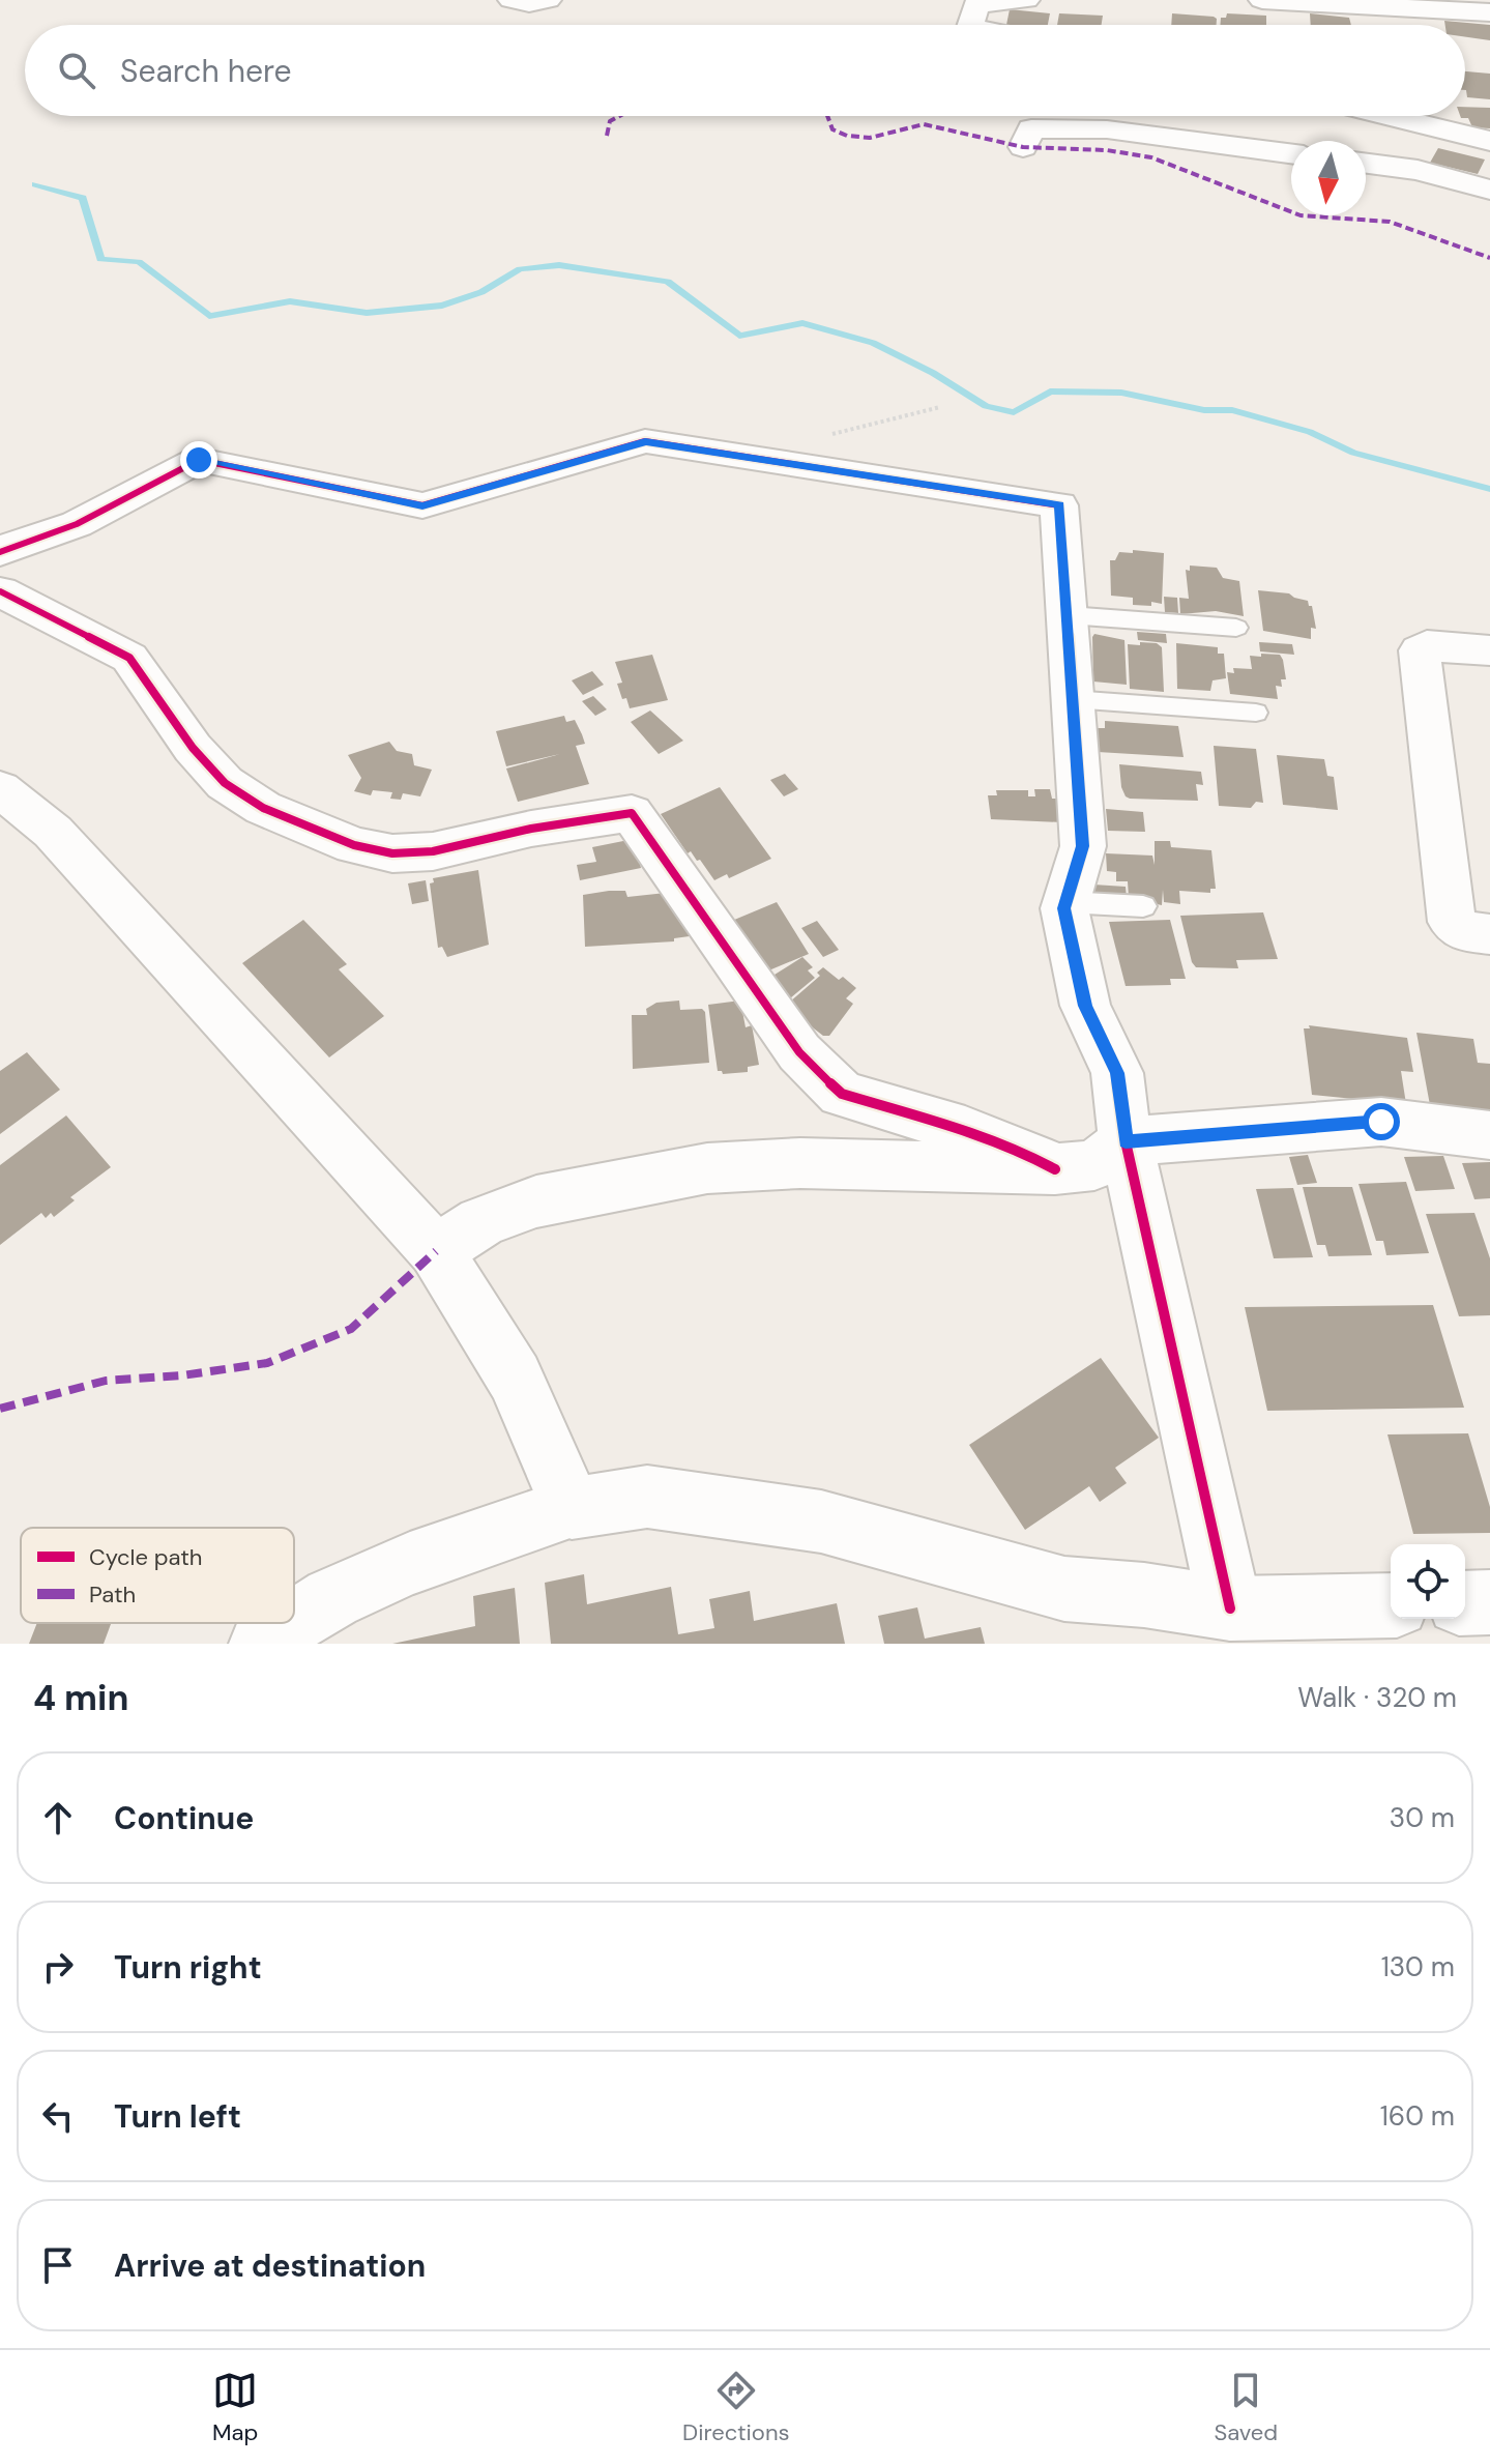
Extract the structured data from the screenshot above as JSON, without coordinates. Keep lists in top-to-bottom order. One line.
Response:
{"legend":["Cycle path","Path"],"north":"bottom","page":{"search":"Search here","heading":["4 min","Walk · 320 m"],"list":[["Continue","30 m"],["Turn right","130 m"],["Turn left","160 m"],"Arrive at destination"],"nav":["Map","Directions","Saved"]}}
